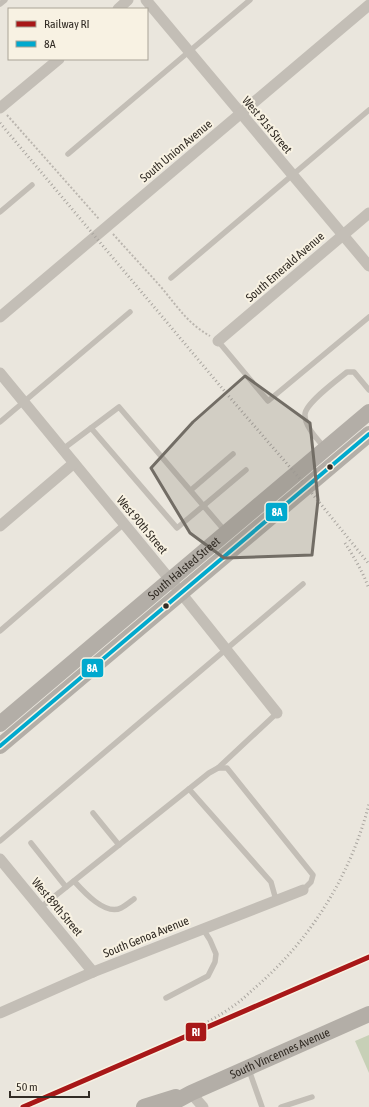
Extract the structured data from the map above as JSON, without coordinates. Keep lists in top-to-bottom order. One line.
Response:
{"streets":{"main road":["South Halsted Street","South Vincennes Avenue"],"street":["West 91st Street","South Union Avenue","South Emerald Avenue","West 90th Street","West 89th Street","South Genoa Avenue"]},"crossings":[["West 91st Street","South Union Avenue"],["West 91st Street","South Emerald Avenue"],["West 90th Street","South Halsted Street"],["West 89th Street","South Genoa Avenue"]],"lines":["transit line 8A","rail line RI"],"legend":["Railway RI","8A"],"scale_bar":"50 m"}
